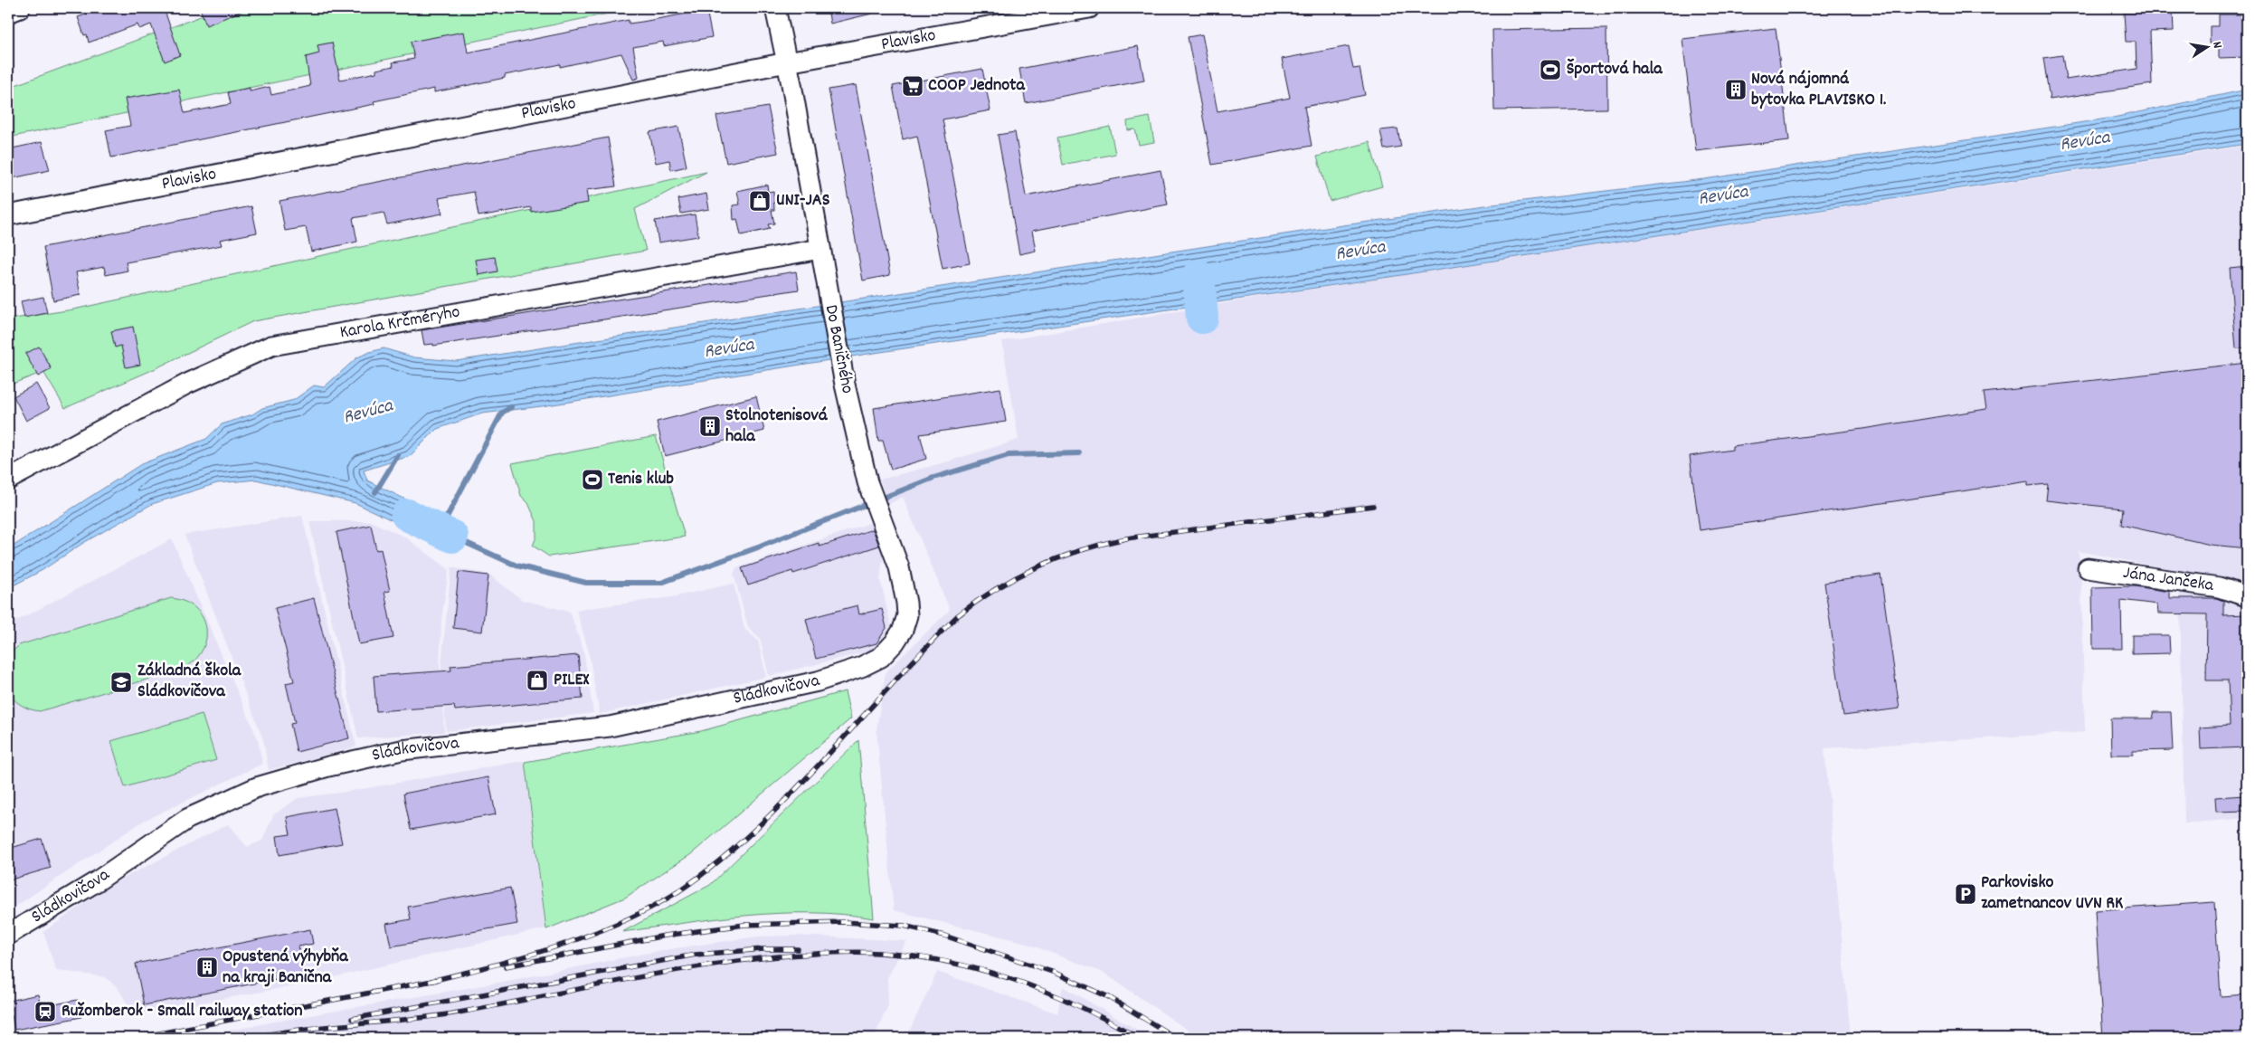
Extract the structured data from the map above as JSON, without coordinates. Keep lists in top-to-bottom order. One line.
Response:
{"streets":{"street":["Plavisko","Karola Krčméryho","Do Baničného","Jána Jančeka","Sládkovičova"]},"crossings":[["Plavisko","Do Baničného"],["Karola Krčméryho","Do Baničného"],["Do Baničného","Sládkovičova"]],"water":["Revúca"],"places":{"sports":["Športová hala","Tenis klub"],"supermarket":["COOP Jednota"],"building":["Nová nájomná bytovka PLAVISKO 1.","Stolnotenisová hala","Opustená výhybňa na kraji Banična"],"shop":["UNI-JAS","PILEX"],"school or university":["Základná škola Sládkovičova"],"parking":["Parkovisko zametnancov UVN RK"],"station":["Ružomberok - Small railway station"]},"north":"right"}
